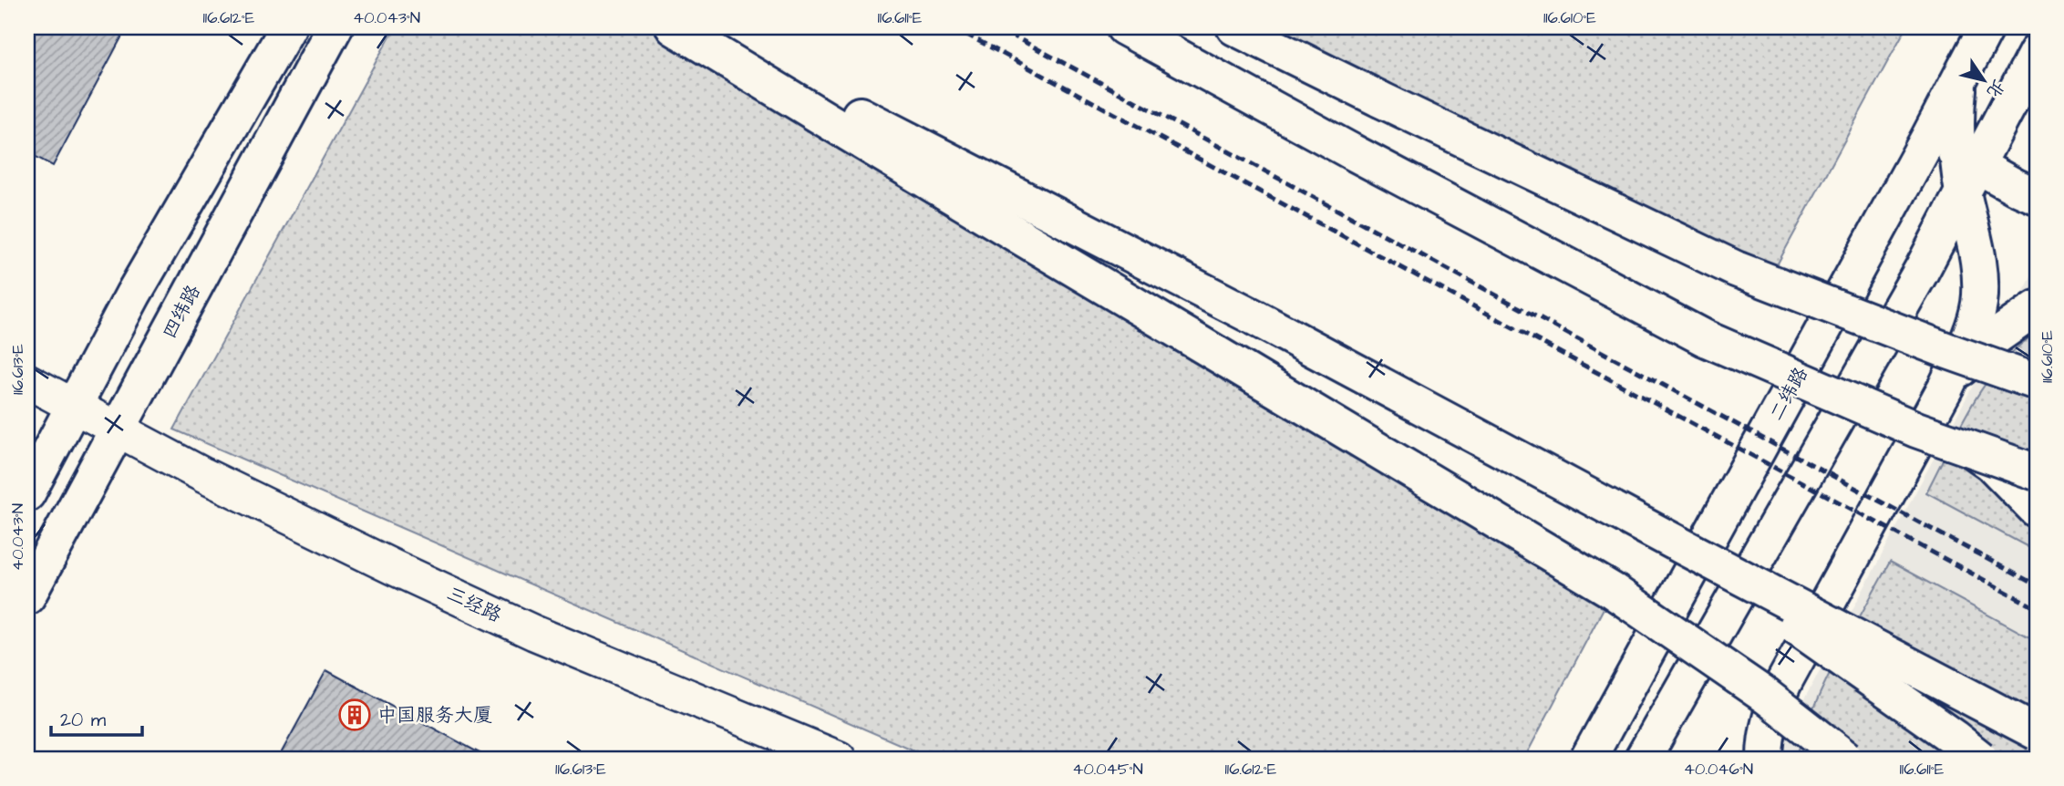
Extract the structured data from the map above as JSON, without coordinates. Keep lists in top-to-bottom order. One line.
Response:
{"streets":{"main road":["四纬路","二纬路"],"street":["三经路"]},"crossings":[["四纬路","三经路"]],"places":{"building":["中国服务大厦"]},"scale_bar":"20 m","north":"bottom right","coordinates":["116.612°E","40.043°N","116.611°E","116.610°E","116.613°E","40.045°N","40.046°N"]}
